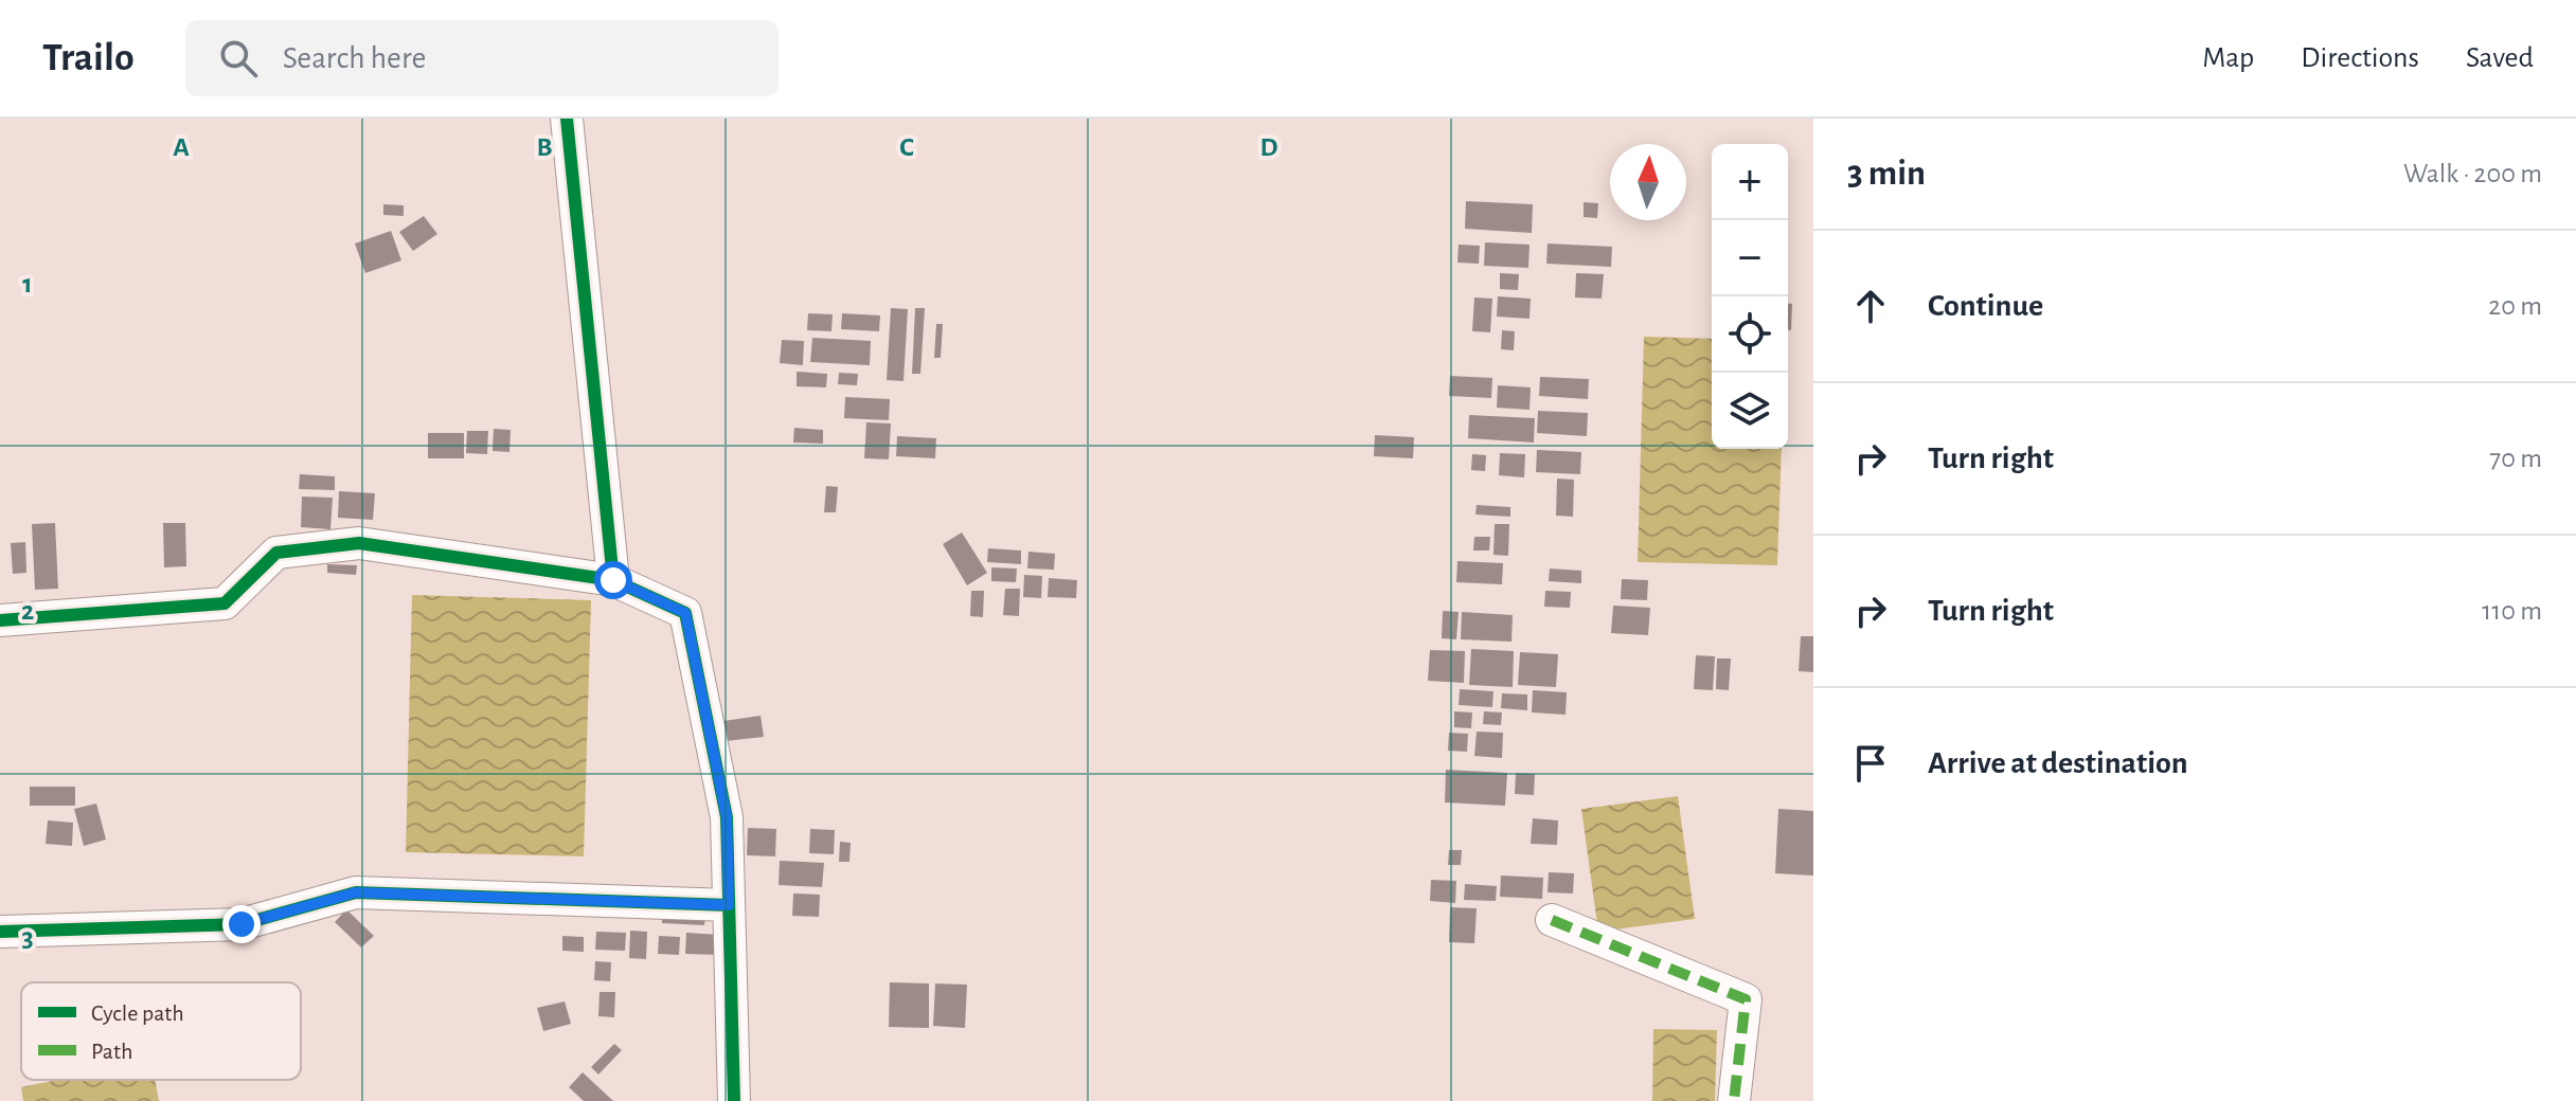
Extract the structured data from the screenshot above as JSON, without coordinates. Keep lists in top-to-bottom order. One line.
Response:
{"legend":["Cycle path","Path"],"north":"top","page":{"header":"Trailo","search":"Search here","nav":["Map","Directions","Saved"],"heading":["3 min","Walk · 200 m"],"map_buttons":["+","−"],"list":[["Continue","20 m"],["Turn right","70 m"],["Turn right","110 m"],"Arrive at destination"]},"grid":{"columns":["A","B","C","D"],"rows":["1","2","3"]}}
